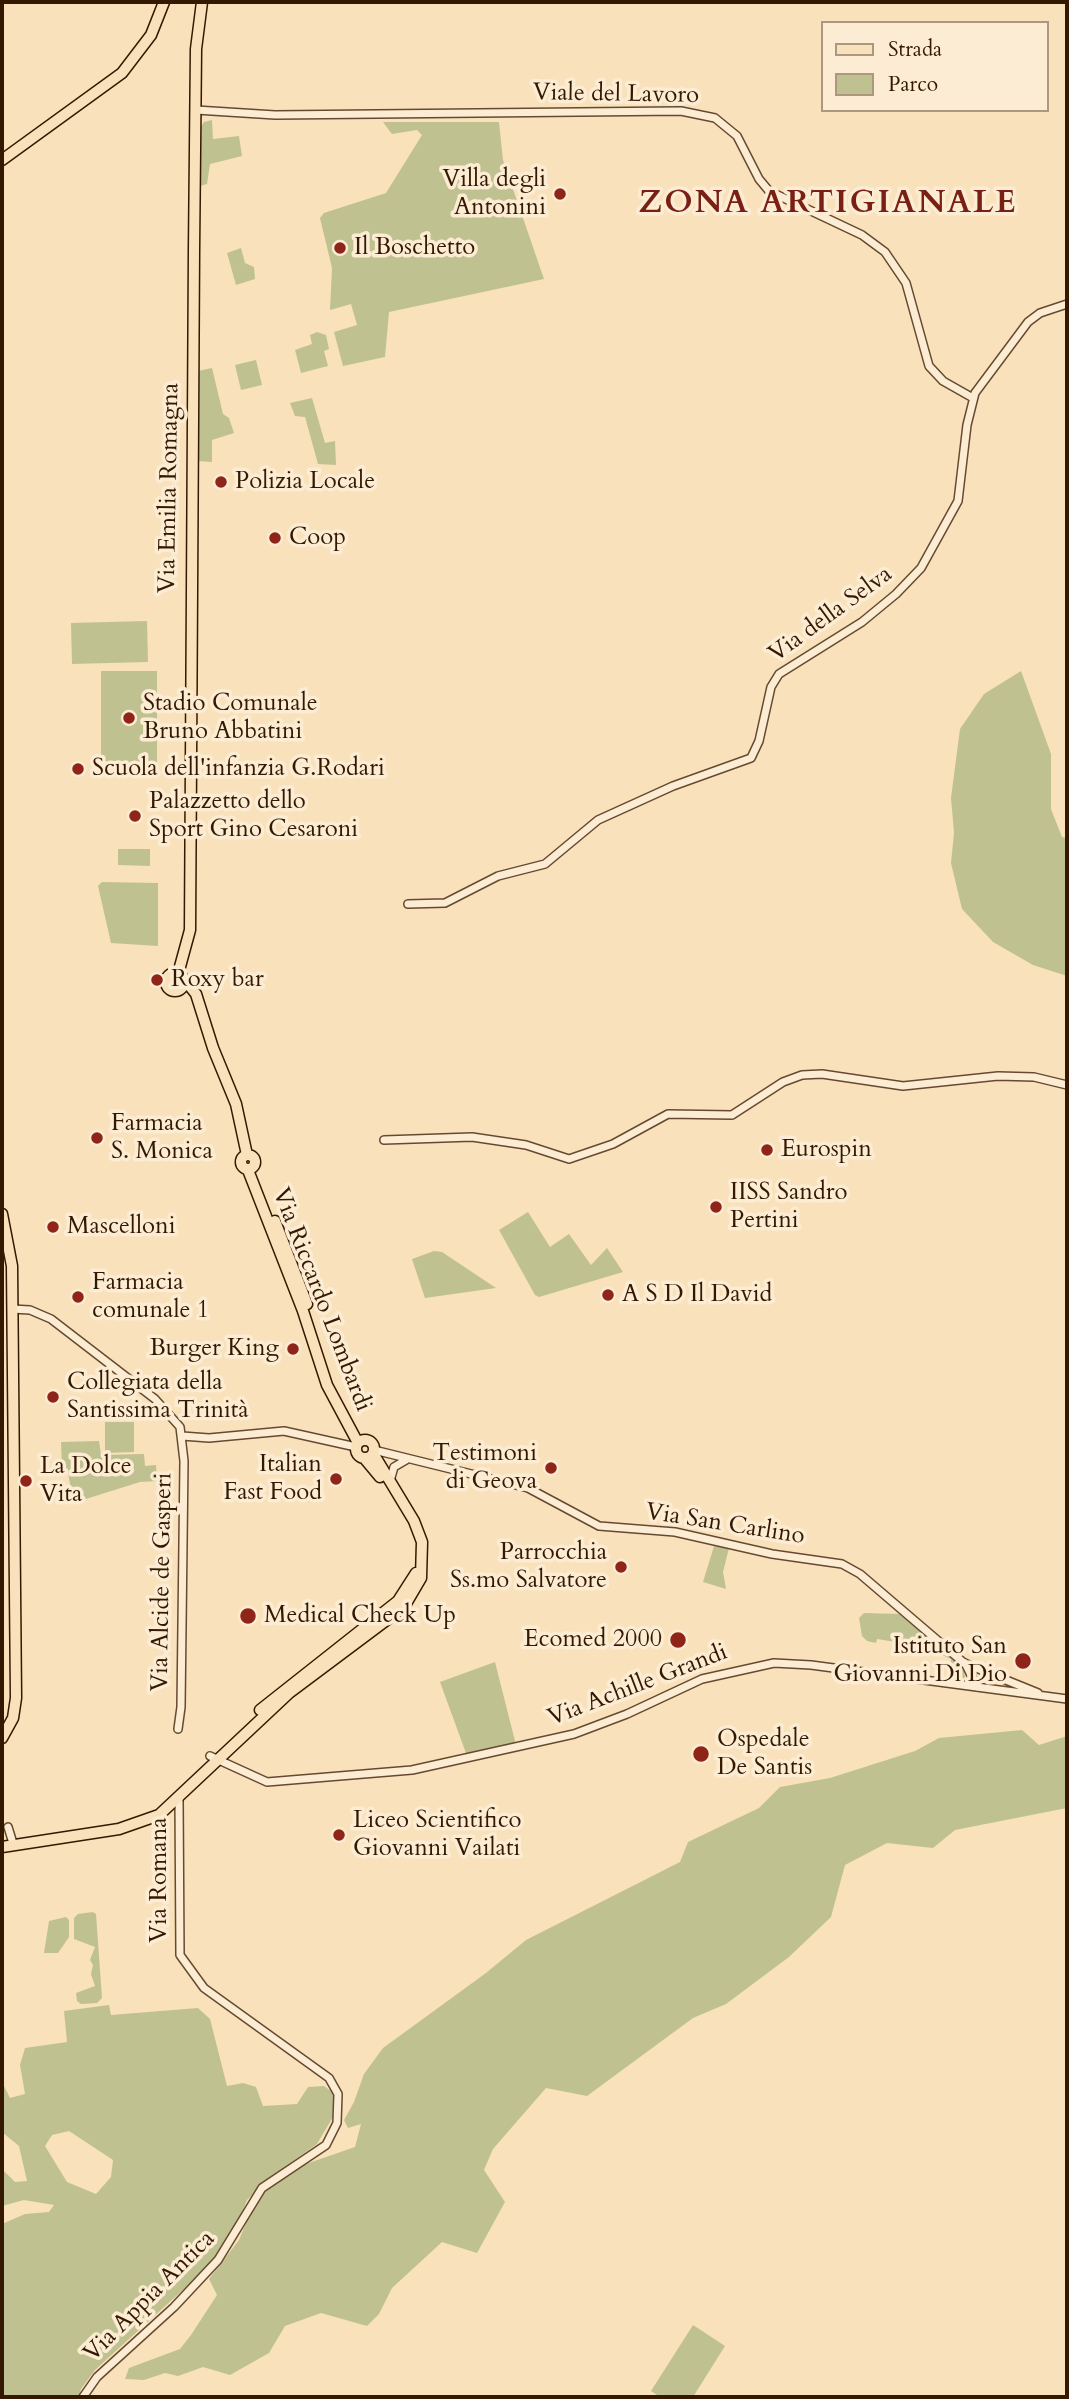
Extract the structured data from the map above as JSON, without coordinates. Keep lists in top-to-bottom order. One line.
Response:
{"streets":{"main road":["Via Emilia Romagna","Via Riccardo Lombardi"],"street":["Viale del Lavoro","Via della Selva","Via San Carlino","Via Alcide de Gasperi","Via Achille Grandi","Via Romana","Via Appia Antica"]},"crossings":[["Viale del Lavoro","Via Emilia Romagna"],["Viale del Lavoro","Via della Selva"],["Via Emilia Romagna","Via Riccardo Lombardi"],["Via San Carlino","Via Achille Grandi"],["Via Romana","Via Appia Antica"]],"districts":["ZONA ARTIGIANALE"],"places":["Villa degli Antonini","Il Boschetto","Polizia Locale","Coop","Stadio Comunale Bruno Abbatini","Scuola dell'infanzia G.Rodari","Palazzetto dello Sport Gino Cesaroni","Roxy bar","Farmacia S. Monica","Eurospin","IISS Sandro Pertini","Mascelloni","A S D Il David","Farmacia comunale 1","Burger King","Collegiata della Santissima Trinità","Testimoni di Geova","Italian Fast Food","La Dolce Vita","Parrocchia Ss.mo Salvatore","Medical Check Up","Ecomed 2000","Istituto San Giovanni Di Dio","Ospedale De Santis","Liceo Scientifico Giovanni Vailati"],"legend":["Strada","Parco"]}
